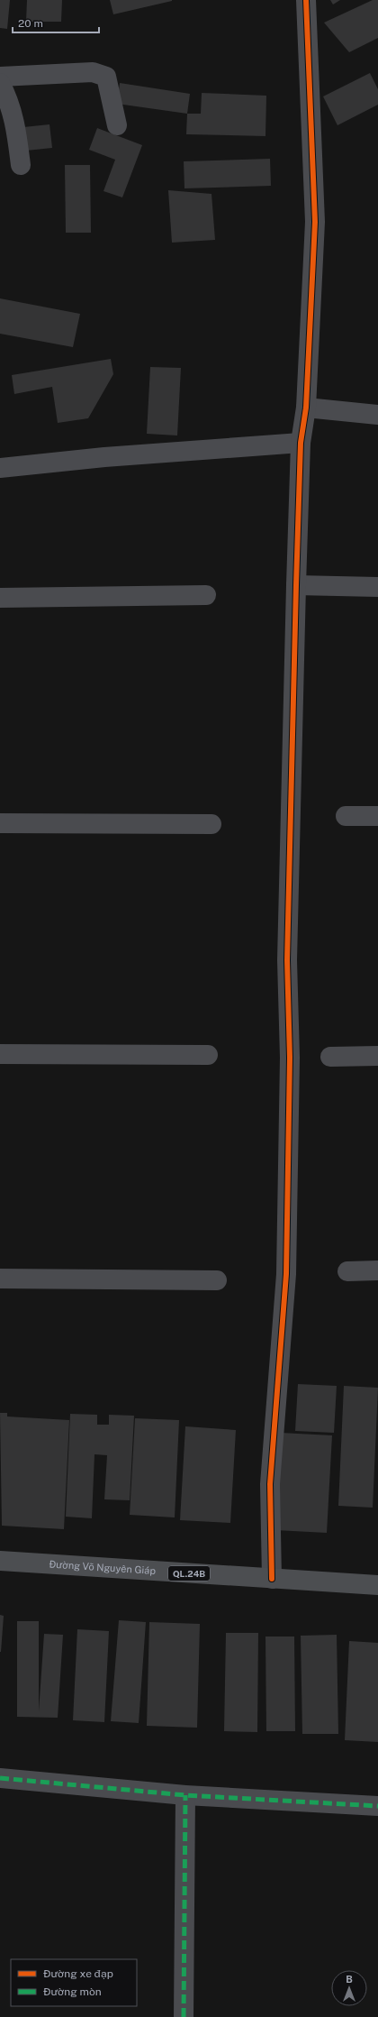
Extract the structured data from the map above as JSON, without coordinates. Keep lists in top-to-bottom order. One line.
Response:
{"streets":{"main road":["Đường Võ Nguyên Giáp","QL.24B"]},"legend":["Đường xe đạp","Đường mòn"],"scale_bar":"20 m","north":"top"}
